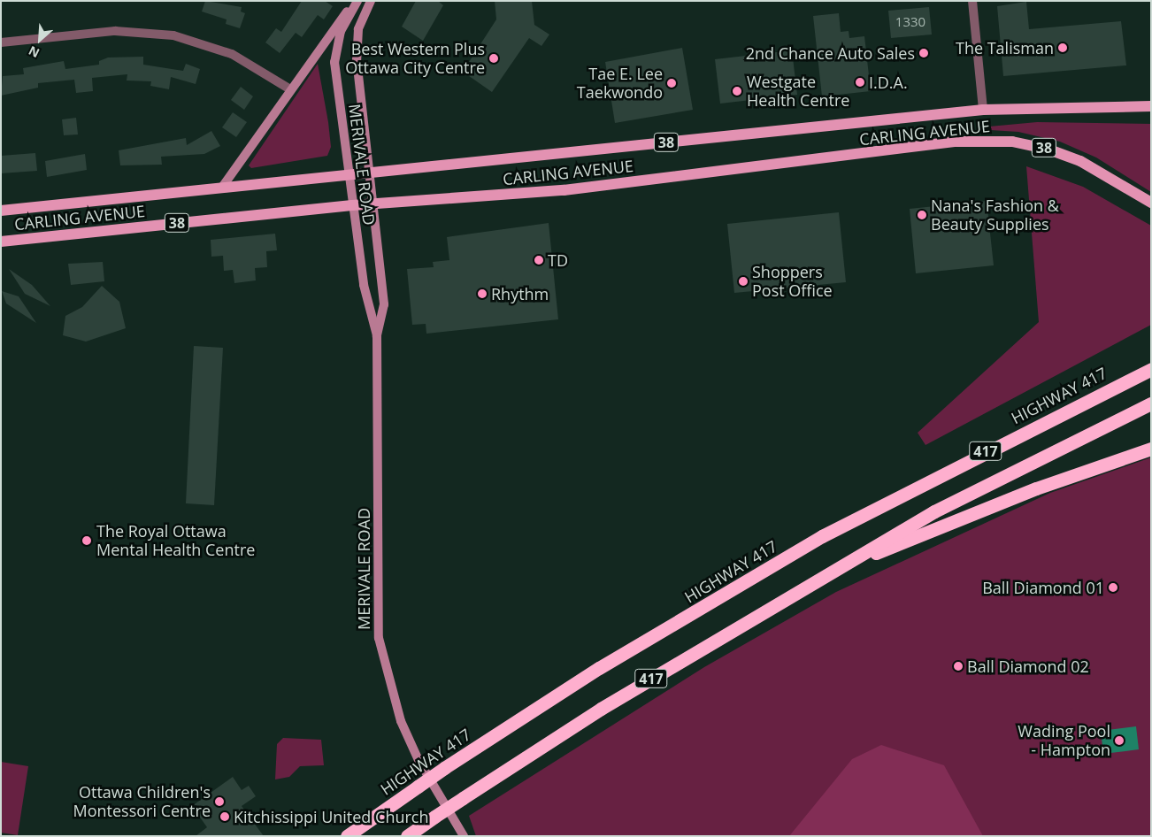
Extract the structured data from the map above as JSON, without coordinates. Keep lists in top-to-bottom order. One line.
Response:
{"streets":{"highway":["HIGHWAY 417","417"],"main road":["CARLING AVENUE","38","MERIVALE ROAD"]},"crossings":[["CARLING AVENUE","MERIVALE ROAD"]],"places":["The Talisman","2nd Chance Auto Sales","Best Western Plus Ottawa City Centre","I.D.A.","Tae E. Lee Taekwondo","Westgate Health Centre","Nana's Fashion & Beauty Supplies","TD","Shoppers Post Office","Rhythm","The Royal Ottawa Mental Health Centre","Ball Diamond 01","Ball Diamond 02","Wading Pool - Hampton","Ottawa Children's Montessori Centre","Kitchissippi United Church"],"house_numbers":["1330"],"north":"bottom left"}
